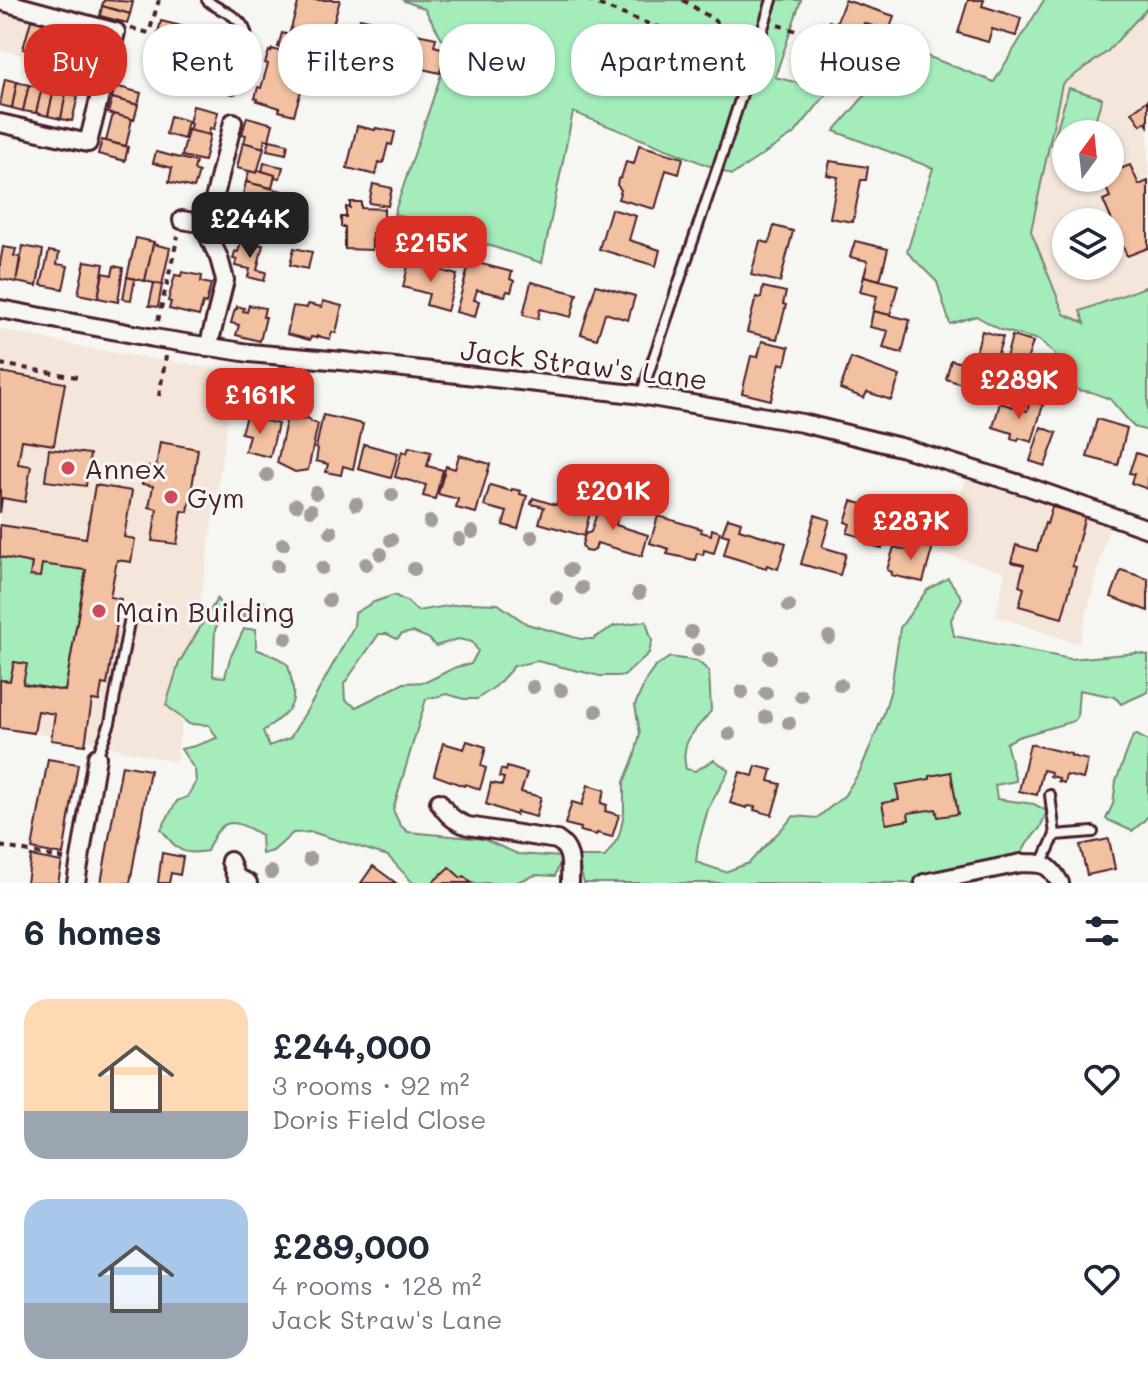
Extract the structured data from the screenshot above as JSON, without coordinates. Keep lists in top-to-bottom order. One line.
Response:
{"streets":{"street":["Jack Straw's Lane"]},"places":["Annex","Gym","Main Building"],"north":"top","page":{"chip":["Buy","Rent","Filters","New","Apartment","House"],"price":["£244K","£215K","£289K","£161K","£201K","£287K"],"heading":"6 homes","list":[{"name":"£244,000","note":"3 rooms · 92 m² · Doris Field Close"},{"name":"£289,000","note":"4 rooms · 128 m² · Jack Straw's Lane"}]}}
